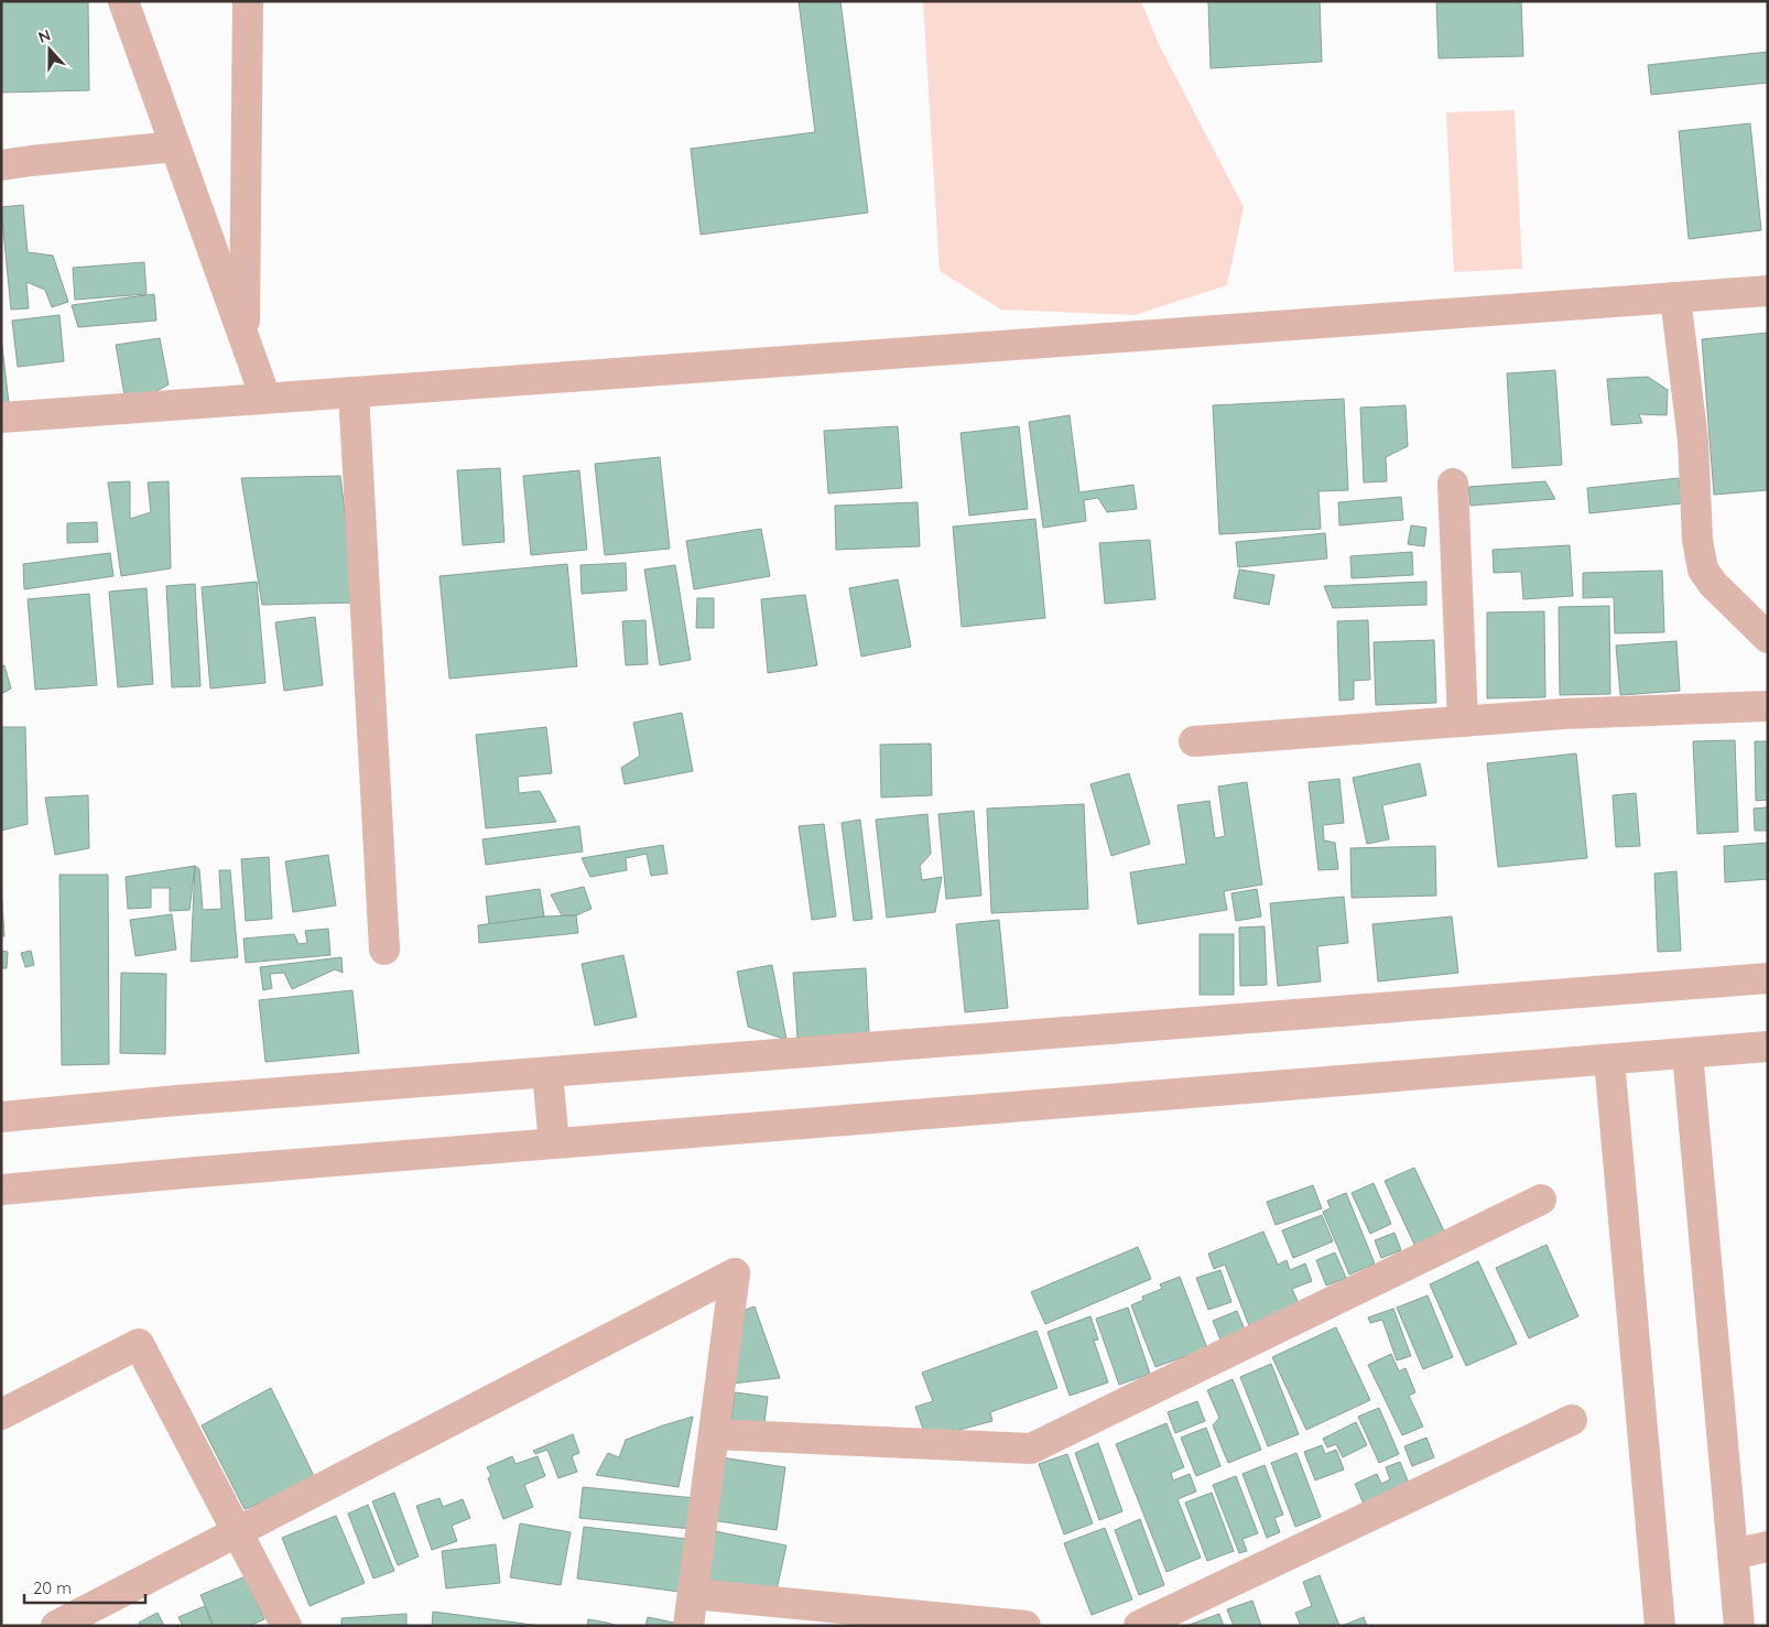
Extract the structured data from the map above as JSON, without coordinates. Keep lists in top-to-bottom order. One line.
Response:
{"scale_bar":"20 m","north":"top"}
